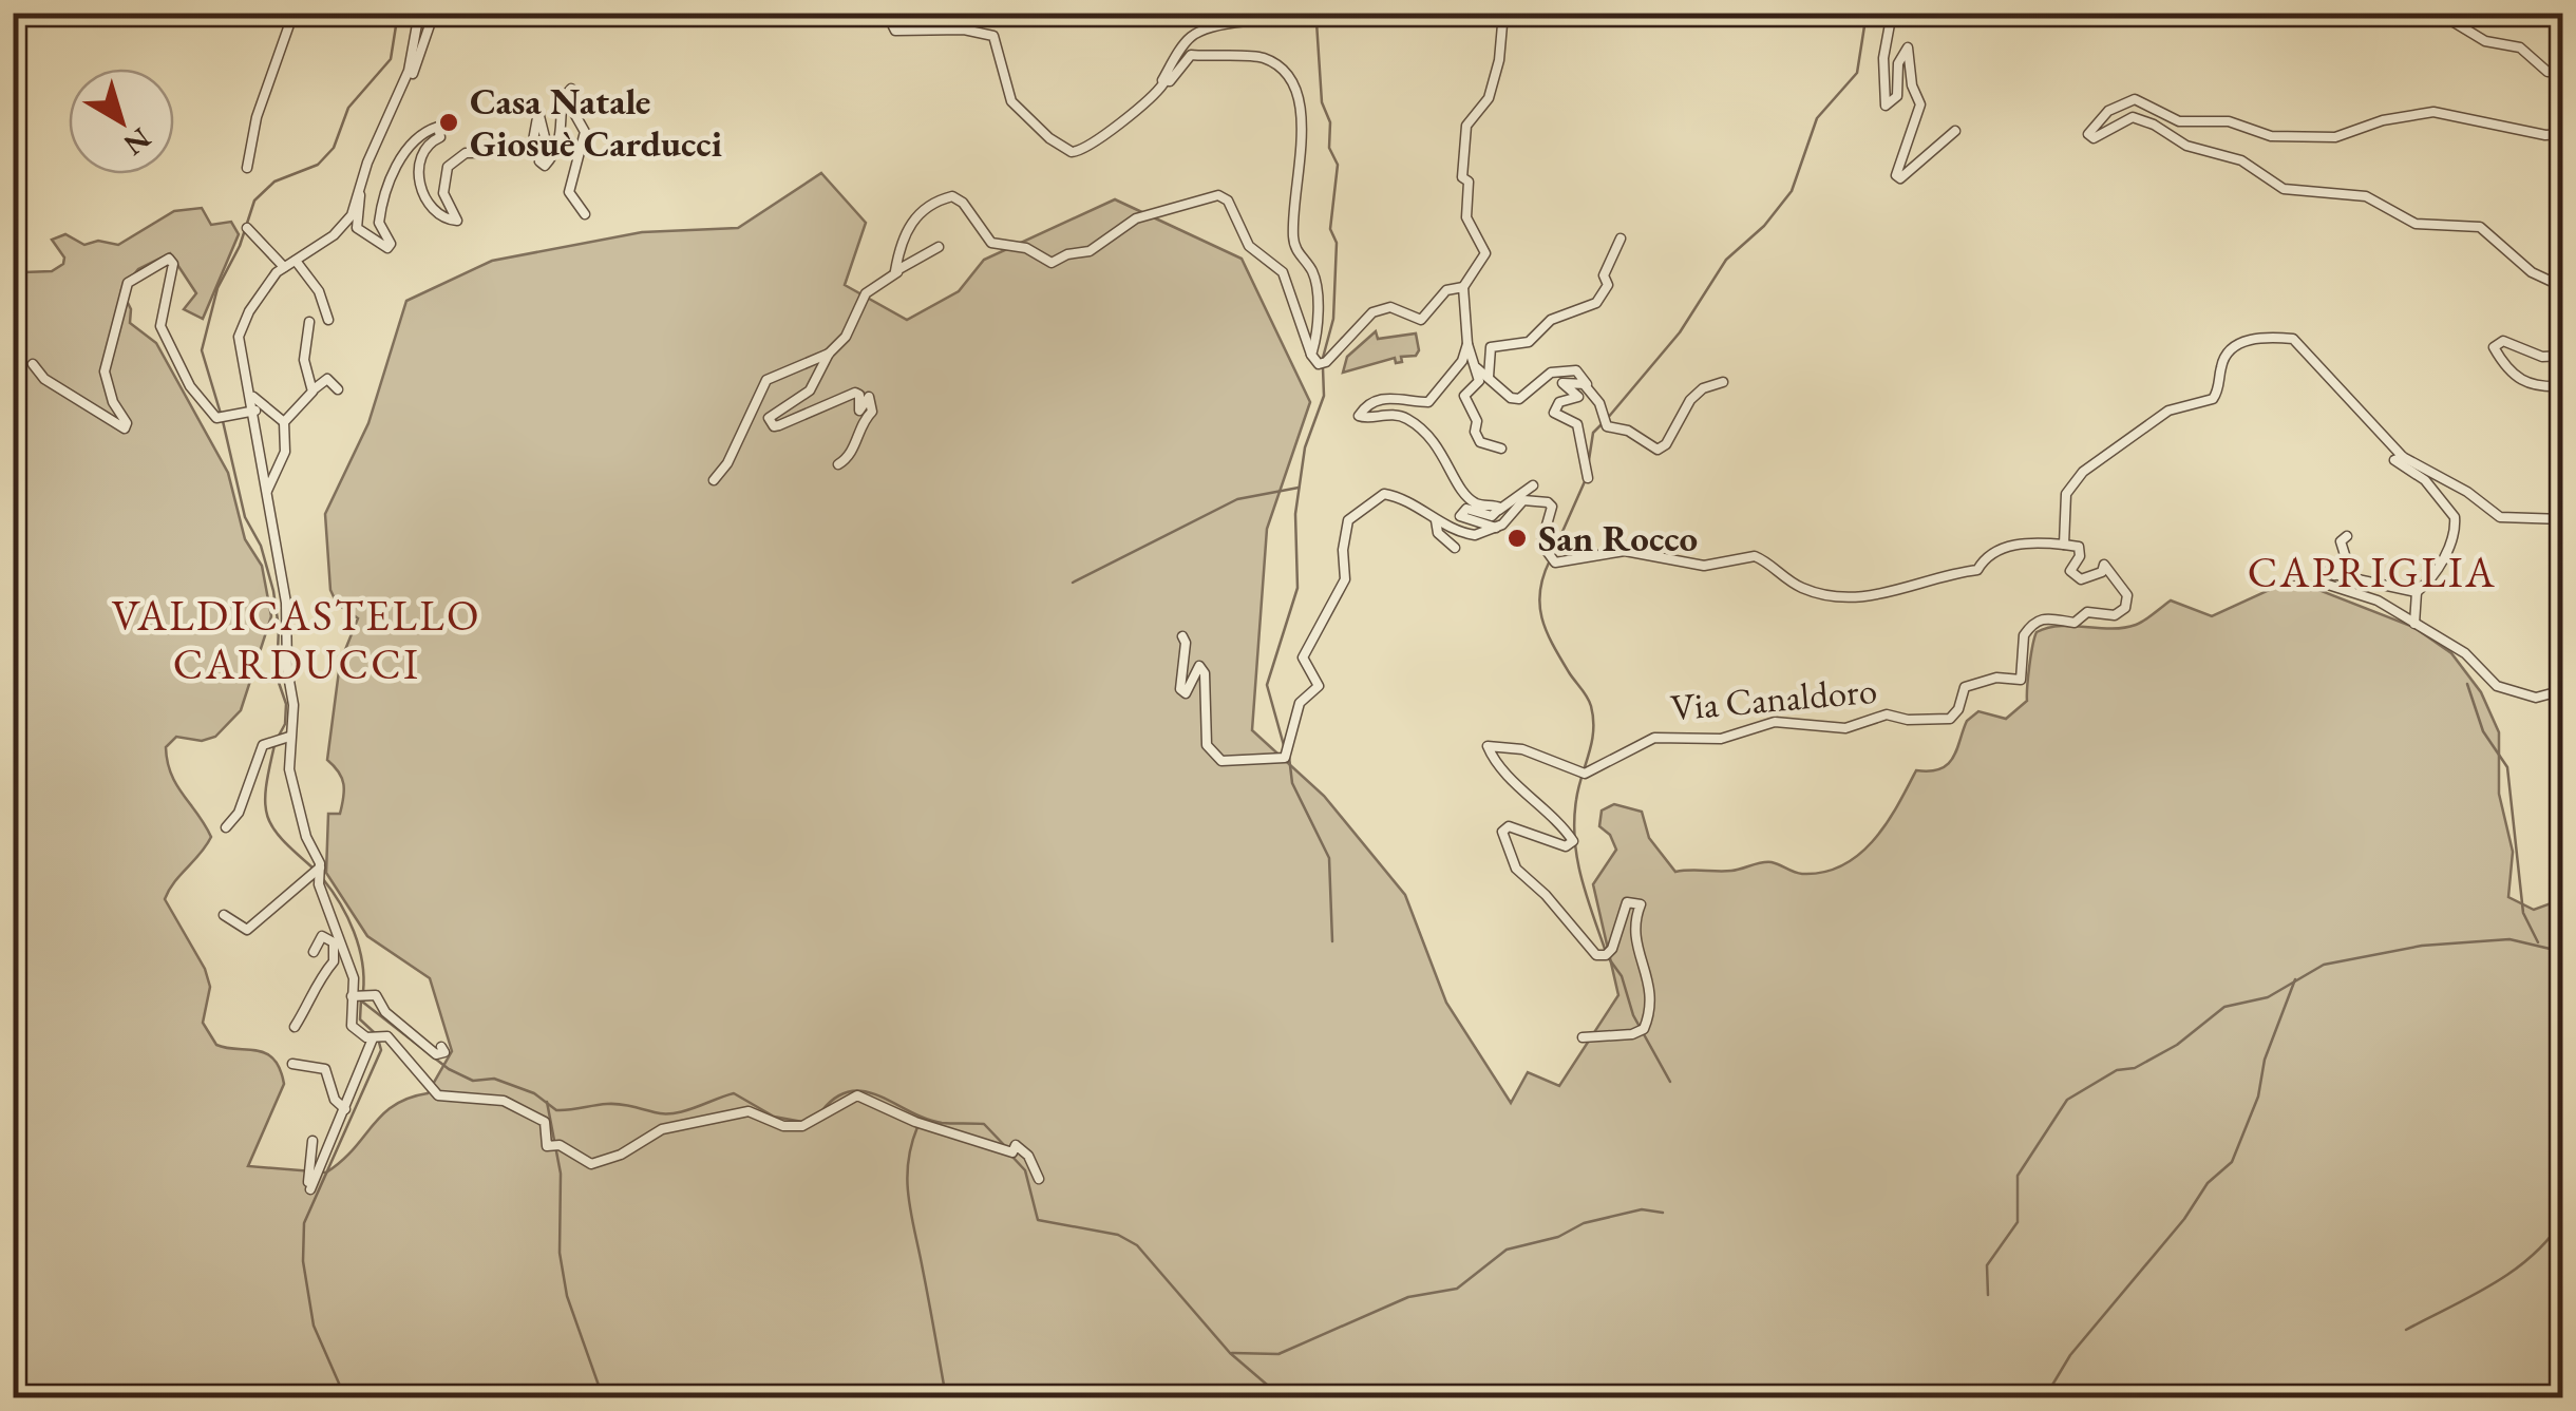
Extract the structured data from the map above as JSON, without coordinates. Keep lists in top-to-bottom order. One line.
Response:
{"streets":{"street":["Via Canaldoro"]},"districts":["CAPRIGLIA","VALDICASTELLO CARDUCCI"],"places":["Casa Natale Giosuè Carducci","San Rocco"],"north":"bottom right"}
